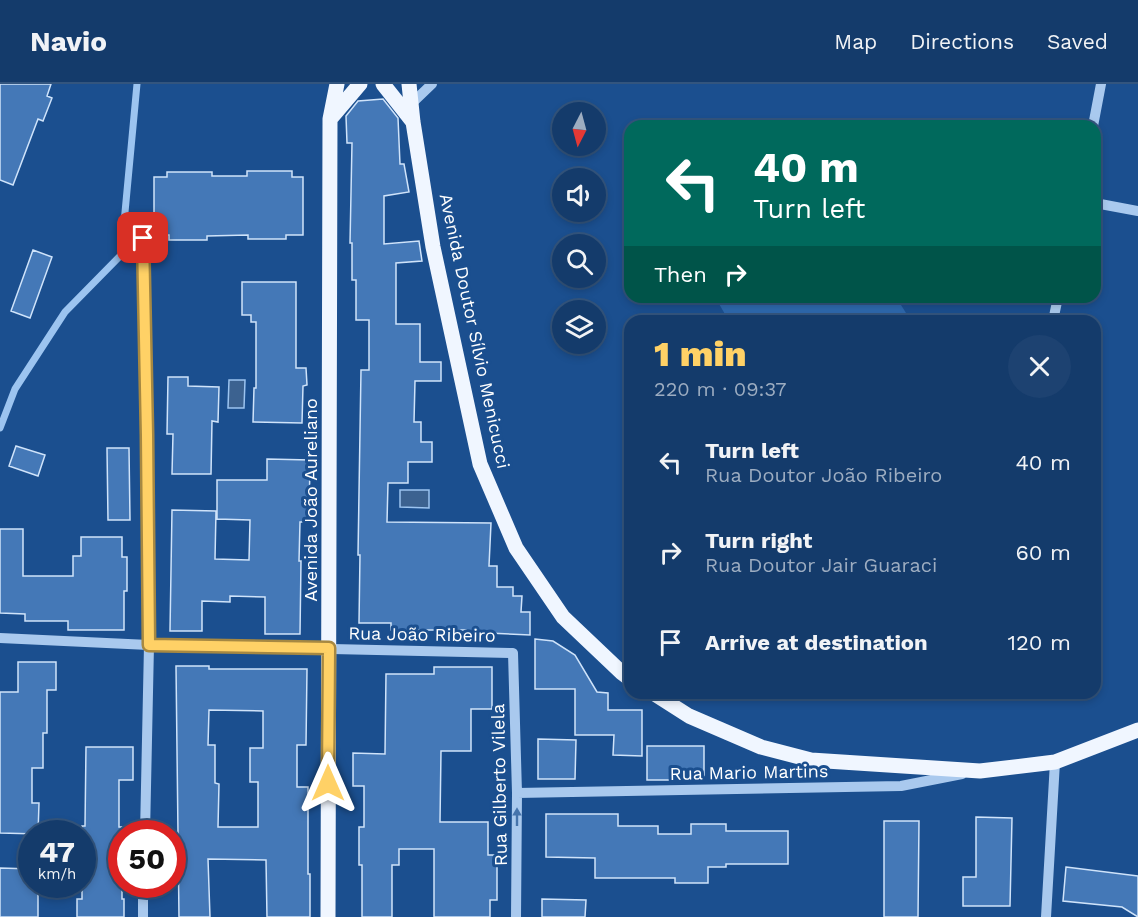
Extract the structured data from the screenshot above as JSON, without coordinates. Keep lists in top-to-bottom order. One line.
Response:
{"streets":{"main road":["Avenida Doutor Sílvio Menicucci","Avenida João Aureliano"],"street":["Rua João Ribeiro","Rua Mario Martins","Rua Gilberto Vilela"]},"crossings":[["Avenida João Aureliano","Rua João Ribeiro"],["Rua João Ribeiro","Rua Gilberto Vilela"],["Rua Mario Martins","Rua Gilberto Vilela"]],"one_way":["Rua Gilberto Vilela"],"north":"bottom","page":{"header":"Navio","nav":["Map","Directions","Saved"],"turn":["40 m","Turn left"],"then":"Then","heading":["1 min","220 m · 09:37"],"list":[{"name":"Turn left","note":"Rua Doutor João Ribeiro","value":"40 m"},{"name":"Turn right","note":"Rua Doutor Jair Guaraci","value":"60 m"},{"name":"Arrive at destination","value":"120 m"}],"speed":"47 km/h","limit":"50"}}
